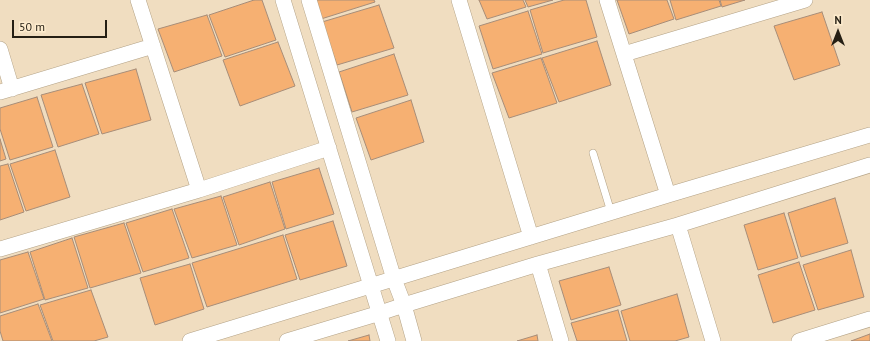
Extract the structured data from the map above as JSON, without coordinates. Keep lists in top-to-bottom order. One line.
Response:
{"scale_bar":"50 m","north":"top"}
